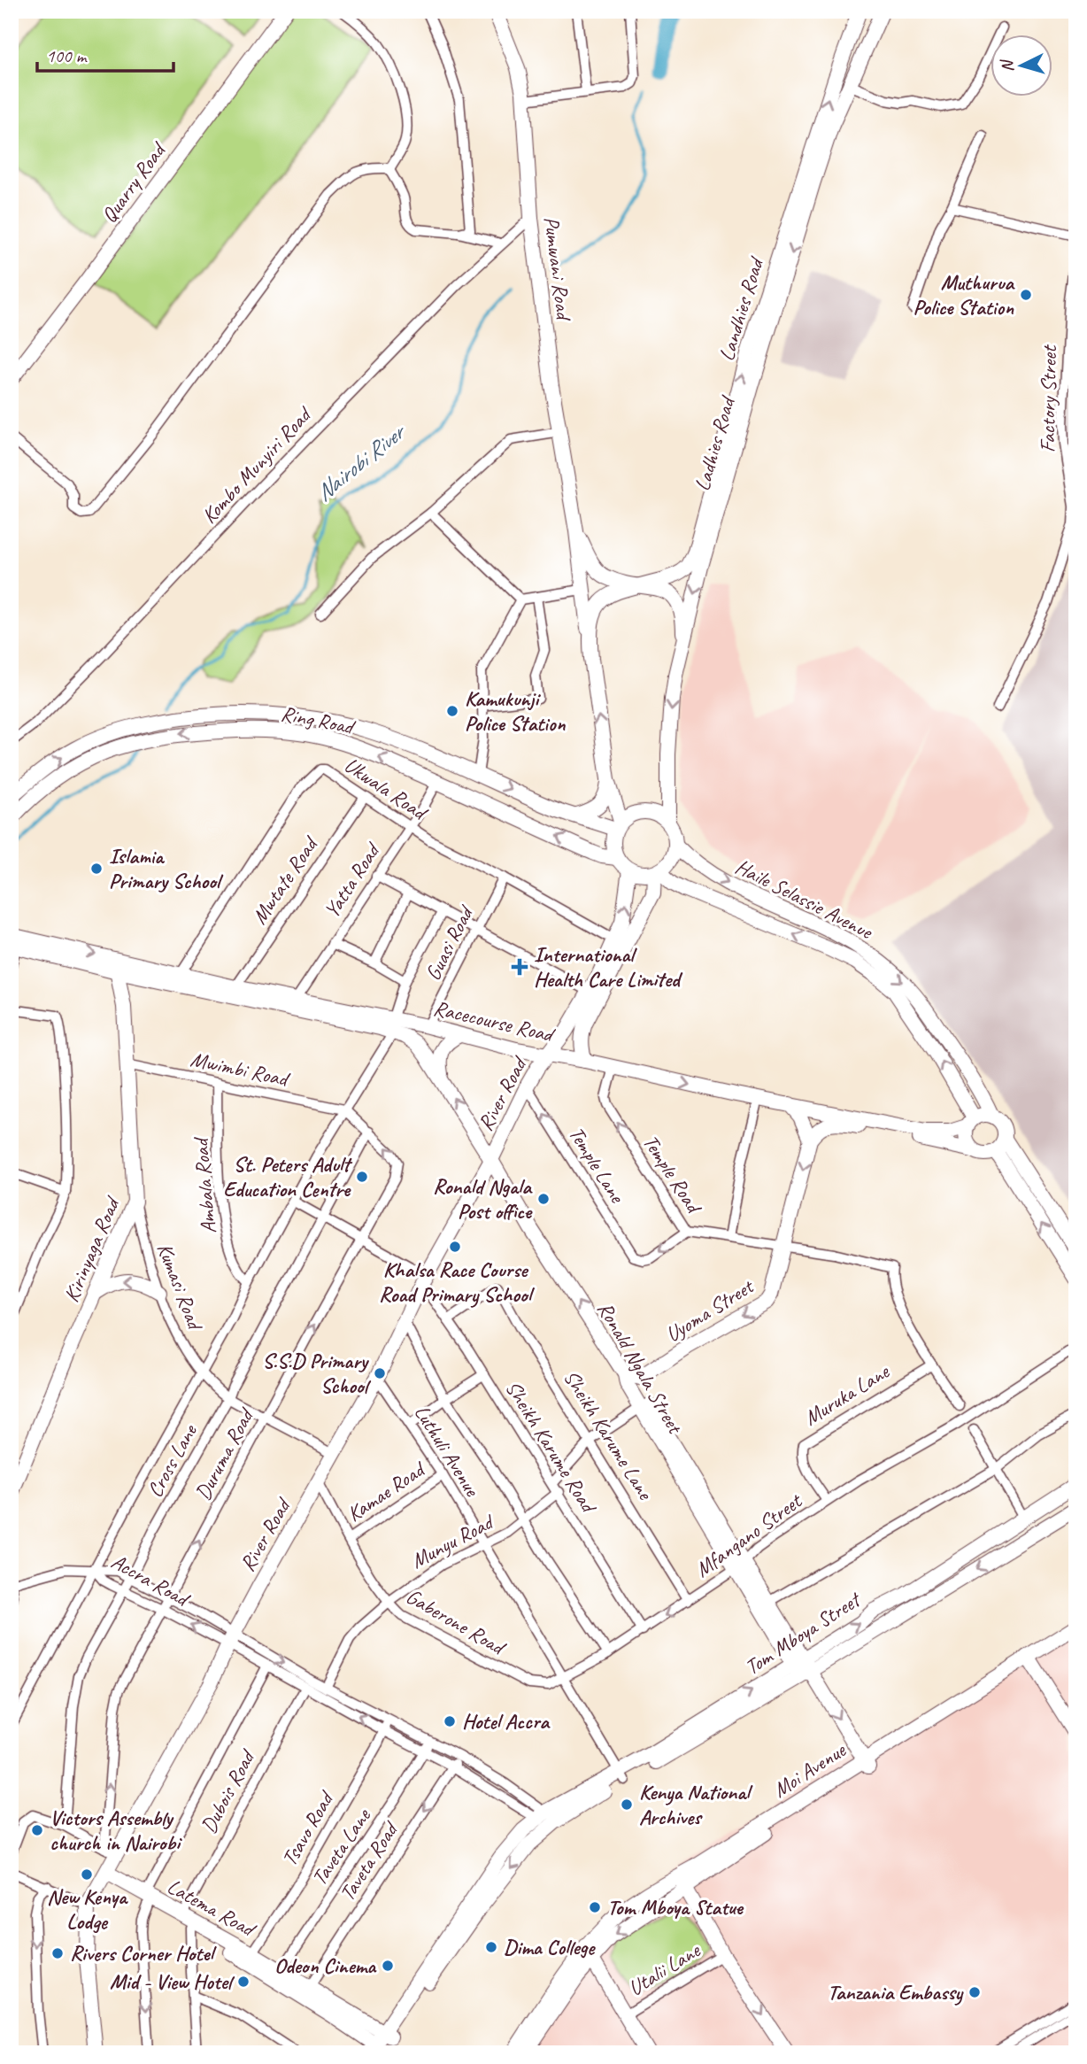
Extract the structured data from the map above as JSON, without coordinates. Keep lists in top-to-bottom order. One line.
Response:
{"streets":{"main road":["Quarry Road","Pumwani Road","Landhies Road","Ladhies Road","Ring Road","Haile Selassie Avenue","Racecourse Road","River Road","Kirinyaga Road","Uyoma Street","Ronald Ngala Street","Tom Mboya Street","Moi Avenue","Latema Road"],"street":["Factory Street","Kombo Munyiri Road","Ukwala Road","Mwtate Road","Yatta Road","Guasi Road","Mwimbi Road","Temple Lane","Temple Road","Ambala Road","Kumasi Road","Muruka Lane","Sheikh Karume Lane","Sheikh Karume Road","Luthuli Avenue","Duruma Road","Cross Lane","Kamae Road","Mfangano Street","Munyu Road","Accra Road","Gaberone Road","Dubois Road","Tsavo Road","Taveta Lane","Taveta Road","Utalii Lane"]},"crossings":[["Pumwani Road","Kombo Munyiri Road"],["Landhies Road","Ladhies Road"],["Landhies Road","Ring Road"],["Landhies Road","Haile Selassie Avenue"],["Ladhies Road","Ring Road"],["Ladhies Road","Haile Selassie Avenue"],["Ring Road","Yatta Road"],["Ring Road","Haile Selassie Avenue"],["Ukwala Road","Mwtate Road"],["Ukwala Road","Yatta Road"],["Ukwala Road","Guasi Road"],["Ukwala Road","Racecourse Road"],["Mwtate Road","Racecourse Road"],["Yatta Road","Racecourse Road"],["Haile Selassie Avenue","Racecourse Road"],["Guasi Road","Racecourse Road"],["Racecourse Road","River Road"],["Racecourse Road","Temple Road"],["Racecourse Road","Kirinyaga Road"],["Racecourse Road","Ronald Ngala Street"],["Mwimbi Road","Ambala Road"],["Mwimbi Road","Kirinyaga Road"],["Mwimbi Road","Duruma Road"],["River Road","Temple Lane"],["River Road","Kumasi Road"],["River Road","Ronald Ngala Street"],["River Road","Sheikh Karume Road"],["River Road","Luthuli Avenue"],["River Road","Duruma Road"],["River Road","Accra Road"],["River Road","Gaberone Road"],["River Road","Latema Road"],["Temple Lane","Temple Road"],["Temple Road","Uyoma Street"],["Temple Road","Muruka Lane"],["Kirinyaga Road","Kumasi Road"],["Kumasi Road","Duruma Road"],["Kumasi Road","Cross Lane"],["Uyoma Street","Ronald Ngala Street"],["Ronald Ngala Street","Mfangano Street"],["Ronald Ngala Street","Munyu Road"],["Ronald Ngala Street","Tom Mboya Street"],["Ronald Ngala Street","Moi Avenue"],["Muruka Lane","Mfangano Street"],["Sheikh Karume Lane","Sheikh Karume Road"],["Sheikh Karume Lane","Mfangano Street"],["Sheikh Karume Lane","Munyu Road"],["Sheikh Karume Road","Duruma Road"],["Sheikh Karume Road","Cross Lane"],["Sheikh Karume Road","Mfangano Street"],["Sheikh Karume Road","Munyu Road"],["Luthuli Avenue","Kamae Road"],["Luthuli Avenue","Munyu Road"],["Duruma Road","Cross Lane"],["Duruma Road","Accra Road"],["Cross Lane","Accra Road"],["Kamae Road","Gaberone Road"],["Mfangano Street","Gaberone Road"],["Munyu Road","Accra Road"],["Munyu Road","Gaberone Road"],["Accra Road","Tom Mboya Street"],["Accra Road","Dubois Road"],["Accra Road","Tsavo Road"],["Accra Road","Taveta Lane"],["Accra Road","Taveta Road"],["Tom Mboya Street","Latema Road"],["Dubois Road","Latema Road"],["Tsavo Road","Latema Road"],["Taveta Lane","Latema Road"],["Taveta Road","Latema Road"]],"one_way":["Landhies Road","Ladhies Road","Temple Lane","Temple Road","Uyoma Street","Taveta Road"],"water":["Nairobi River"],"places":{"other":["Muthurua Police Station","Kamukunji Police Station","Islamia Primary School","St. Peters Adult Education Centre","Ronald Ngala Post office","Khalsa Race Course Road Primary School","S.S.D Primary School","Hotel Accra","Kenya National Archives","Victors Assembly church in Nairobi","New Kenya Lodge","Tom Mboya Statue","Dima College","Rivers Corner Hotel","Odeon Cinema","Mid - View Hotel","Tanzania Embassy"],"health":["International Health Care Limited"]},"scale_bar":"100 m","north":"left"}
